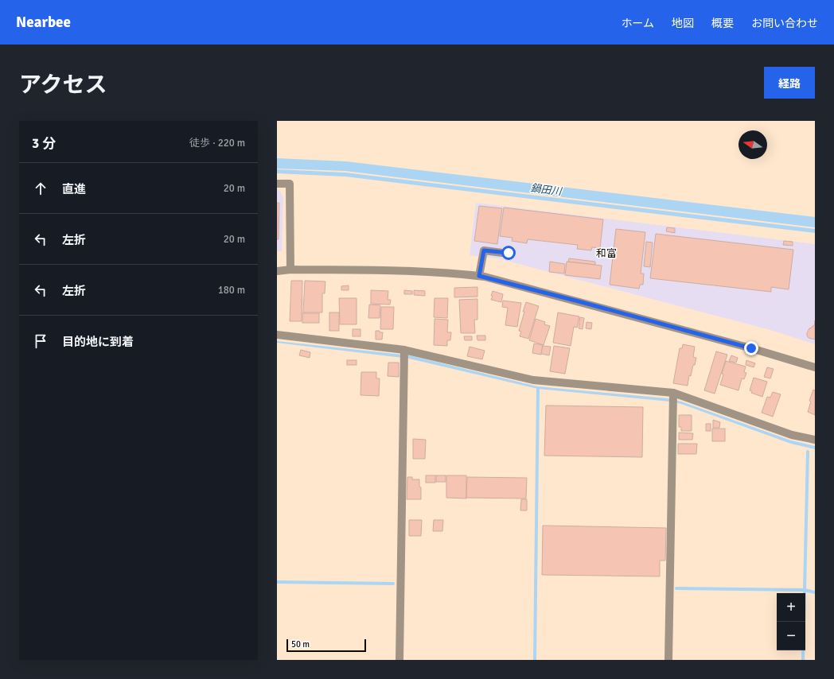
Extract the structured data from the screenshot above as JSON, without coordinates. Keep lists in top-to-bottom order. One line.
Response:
{"districts":["和富"],"water":["鍋田川"],"scale_bar":"50 m","north":"left","page":{"header":"Nearbee","nav":["ホーム","地図","概要","お問い合わせ"],"title":"アクセス","buttons":"経路","heading":["3 分","徒歩 · 220 m"],"list":[["直進","20 m"],["左折","20 m"],["左折","180 m"],"目的地に到着"],"map_buttons":["+","−"],"scale":"50 m"}}
